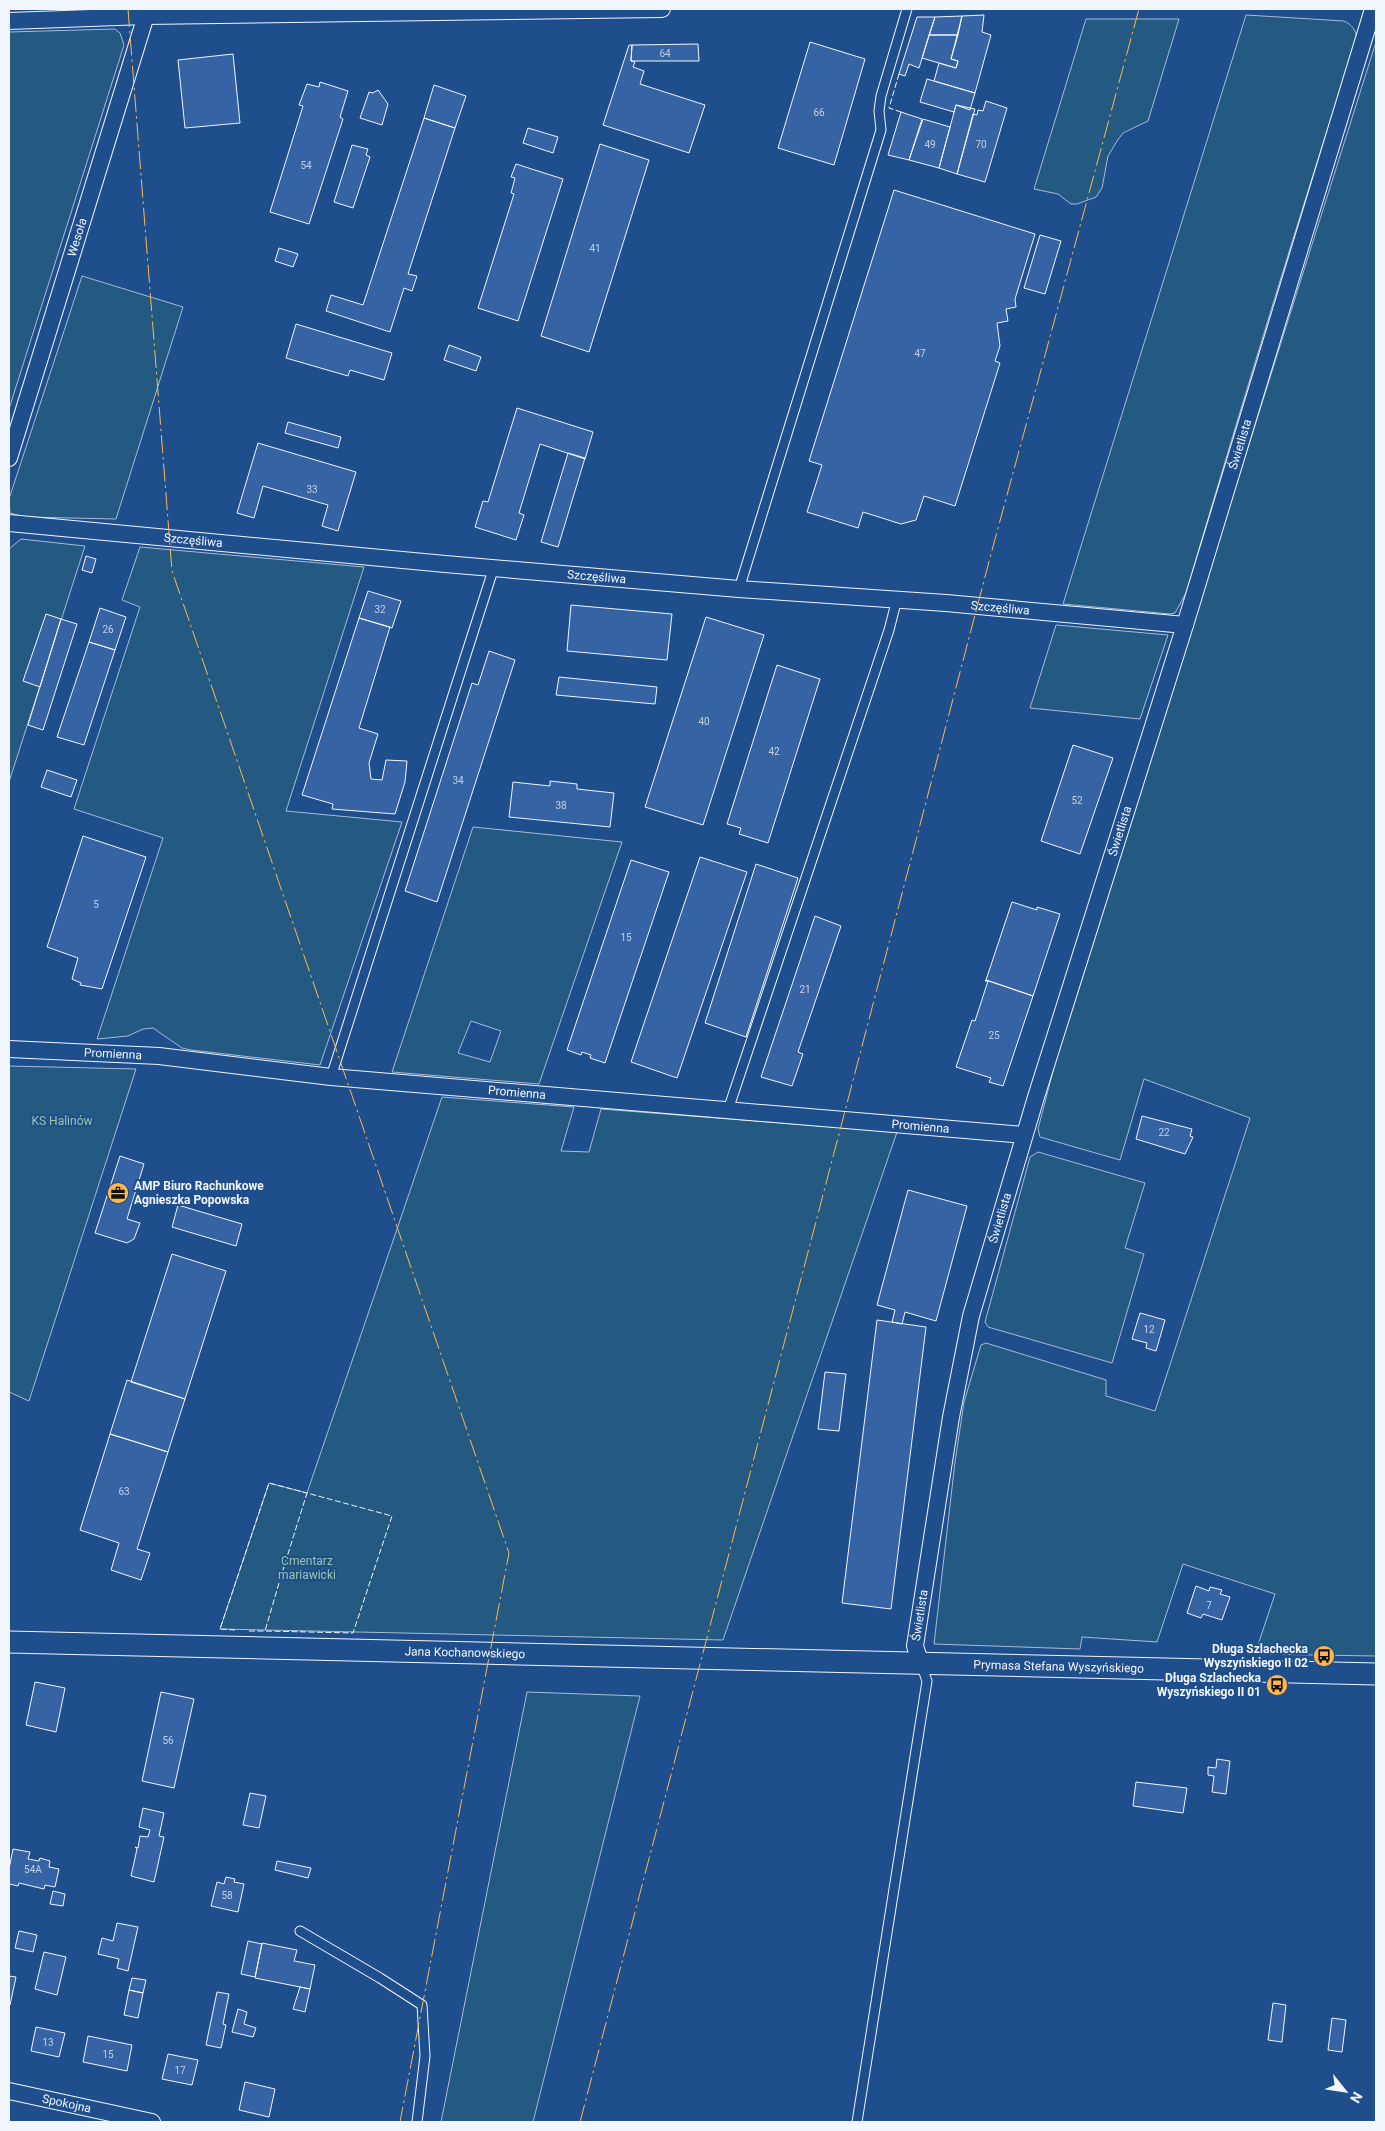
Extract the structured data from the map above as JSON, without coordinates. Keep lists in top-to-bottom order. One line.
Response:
{"streets":{"street":["Wesoła","Świetlista","Szczęśliwa","Promienna","Jana Kochanowskiego","Prymasa Stefana Wyszyńskiego","Spokojna"]},"crossings":[["Świetlista","Szczęśliwa"],["Świetlista","Promienna"],["Świetlista","Jana Kochanowskiego"],["Świetlista","Prymasa Stefana Wyszyńskiego"],["Jana Kochanowskiego","Prymasa Stefana Wyszyńskiego"]],"parks":["KS Halinów","Cmentarz mariawicki"],"places":{"office":["AMP Biuro Rachunkowe Agnieszka Popowska"],"bus stop":["Długa Szlachecka Wyszyńskiego II 02","Długa Szlachecka Wyszyńskiego II 01"]},"house_numbers":["64","66","49","70","54","41","47","33","32","26","40","42","34","52","38","5","15","21","25","22","12","63","7","56","54A","58","13","15","17"],"north":"bottom right"}
